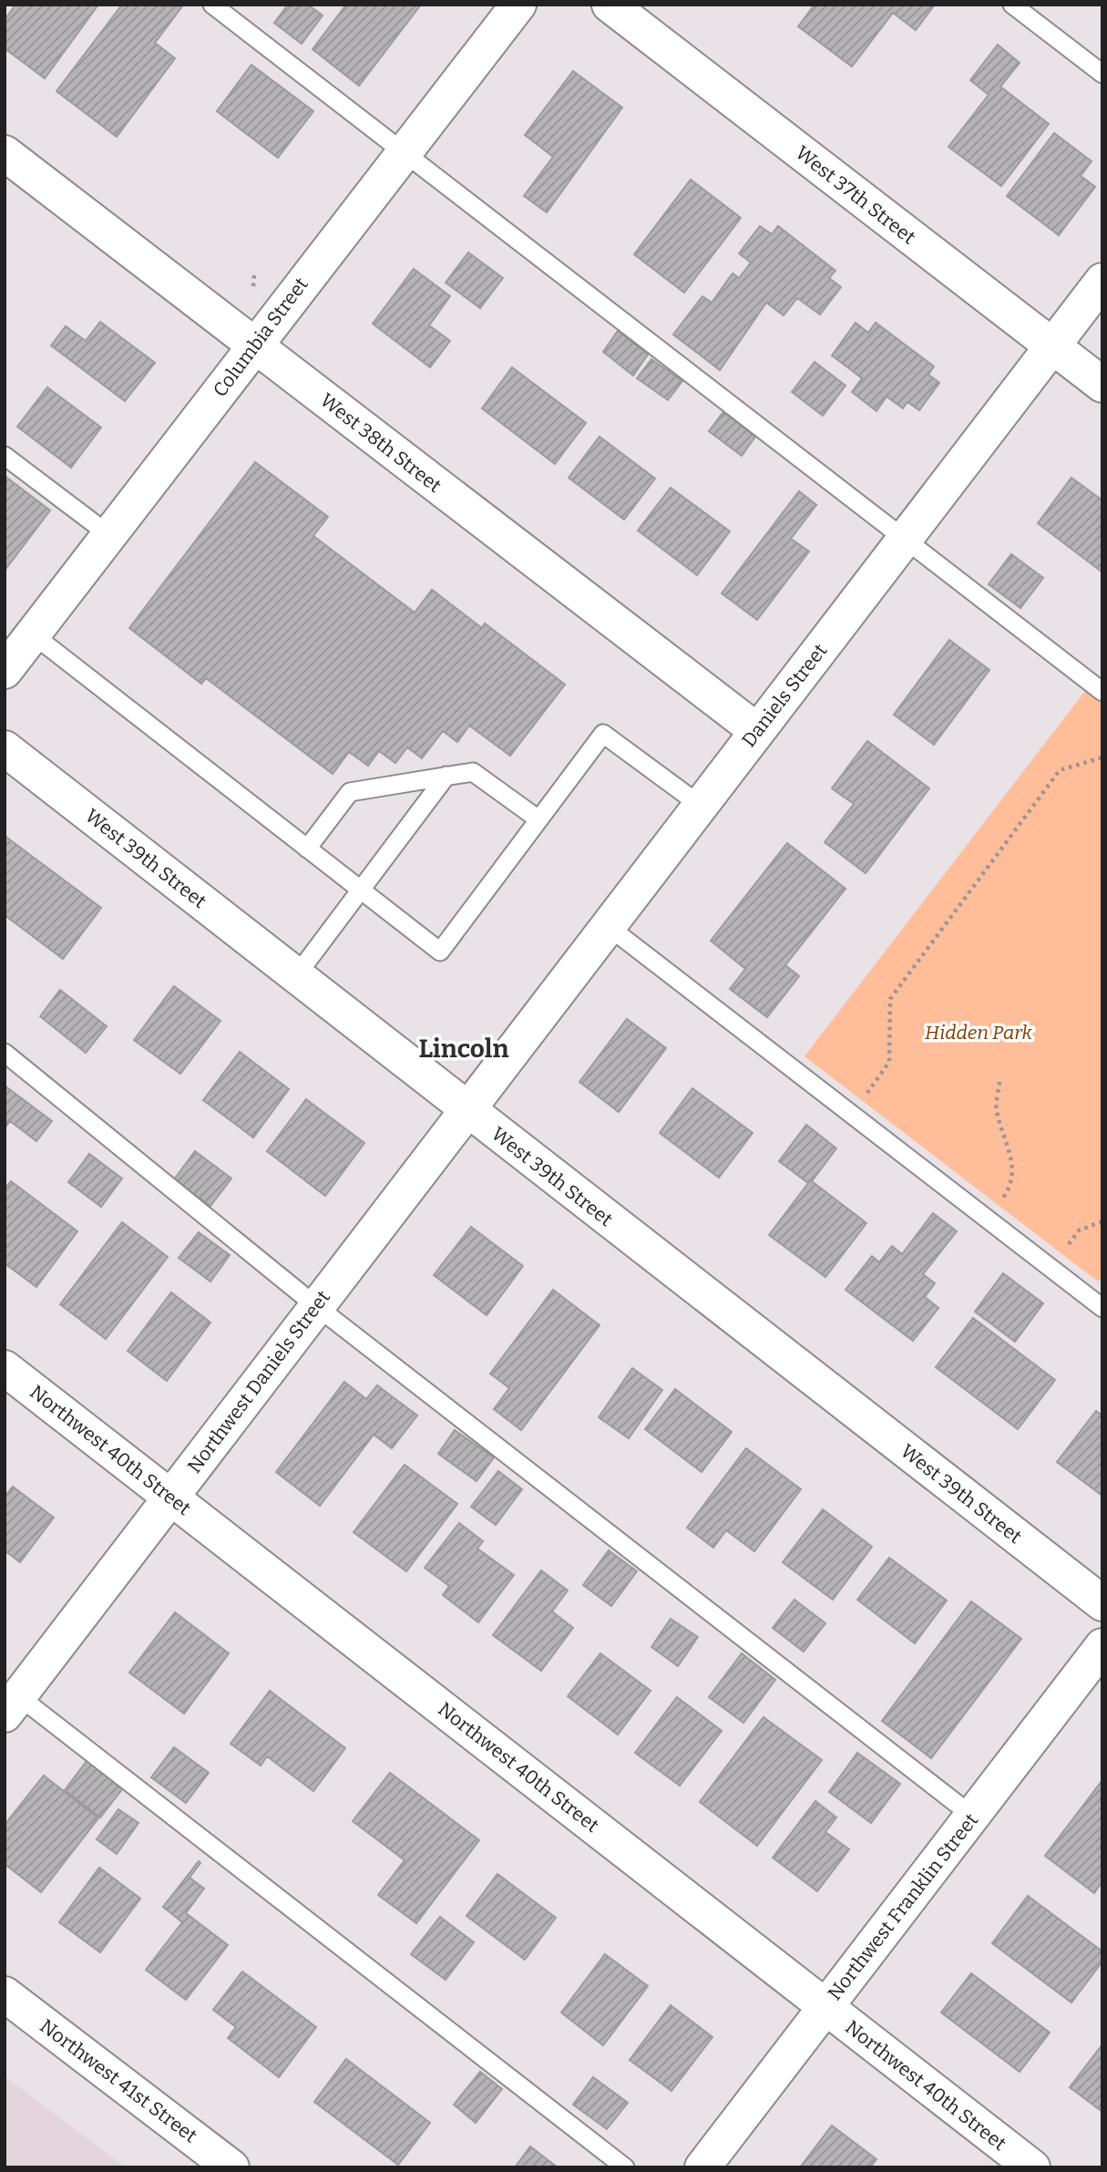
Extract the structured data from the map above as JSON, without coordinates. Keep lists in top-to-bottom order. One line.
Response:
{"streets":{"street":["West 37th Street","Columbia Street","West 38th Street","Daniels Street","West 39th Street","Northwest Daniels Street","Northwest 40th Street","Northwest Franklin Street","Northwest 41st Street"]},"crossings":[["West 37th Street","Daniels Street"],["Columbia Street","West 38th Street"],["West 38th Street","Daniels Street"],["Daniels Street","West 39th Street"],["Daniels Street","Northwest Daniels Street"],["West 39th Street","Northwest Daniels Street"],["Northwest Daniels Street","Northwest 40th Street"],["Northwest 40th Street","Northwest Franklin Street"]],"districts":["Lincoln"],"parks":["Hidden Park"]}
